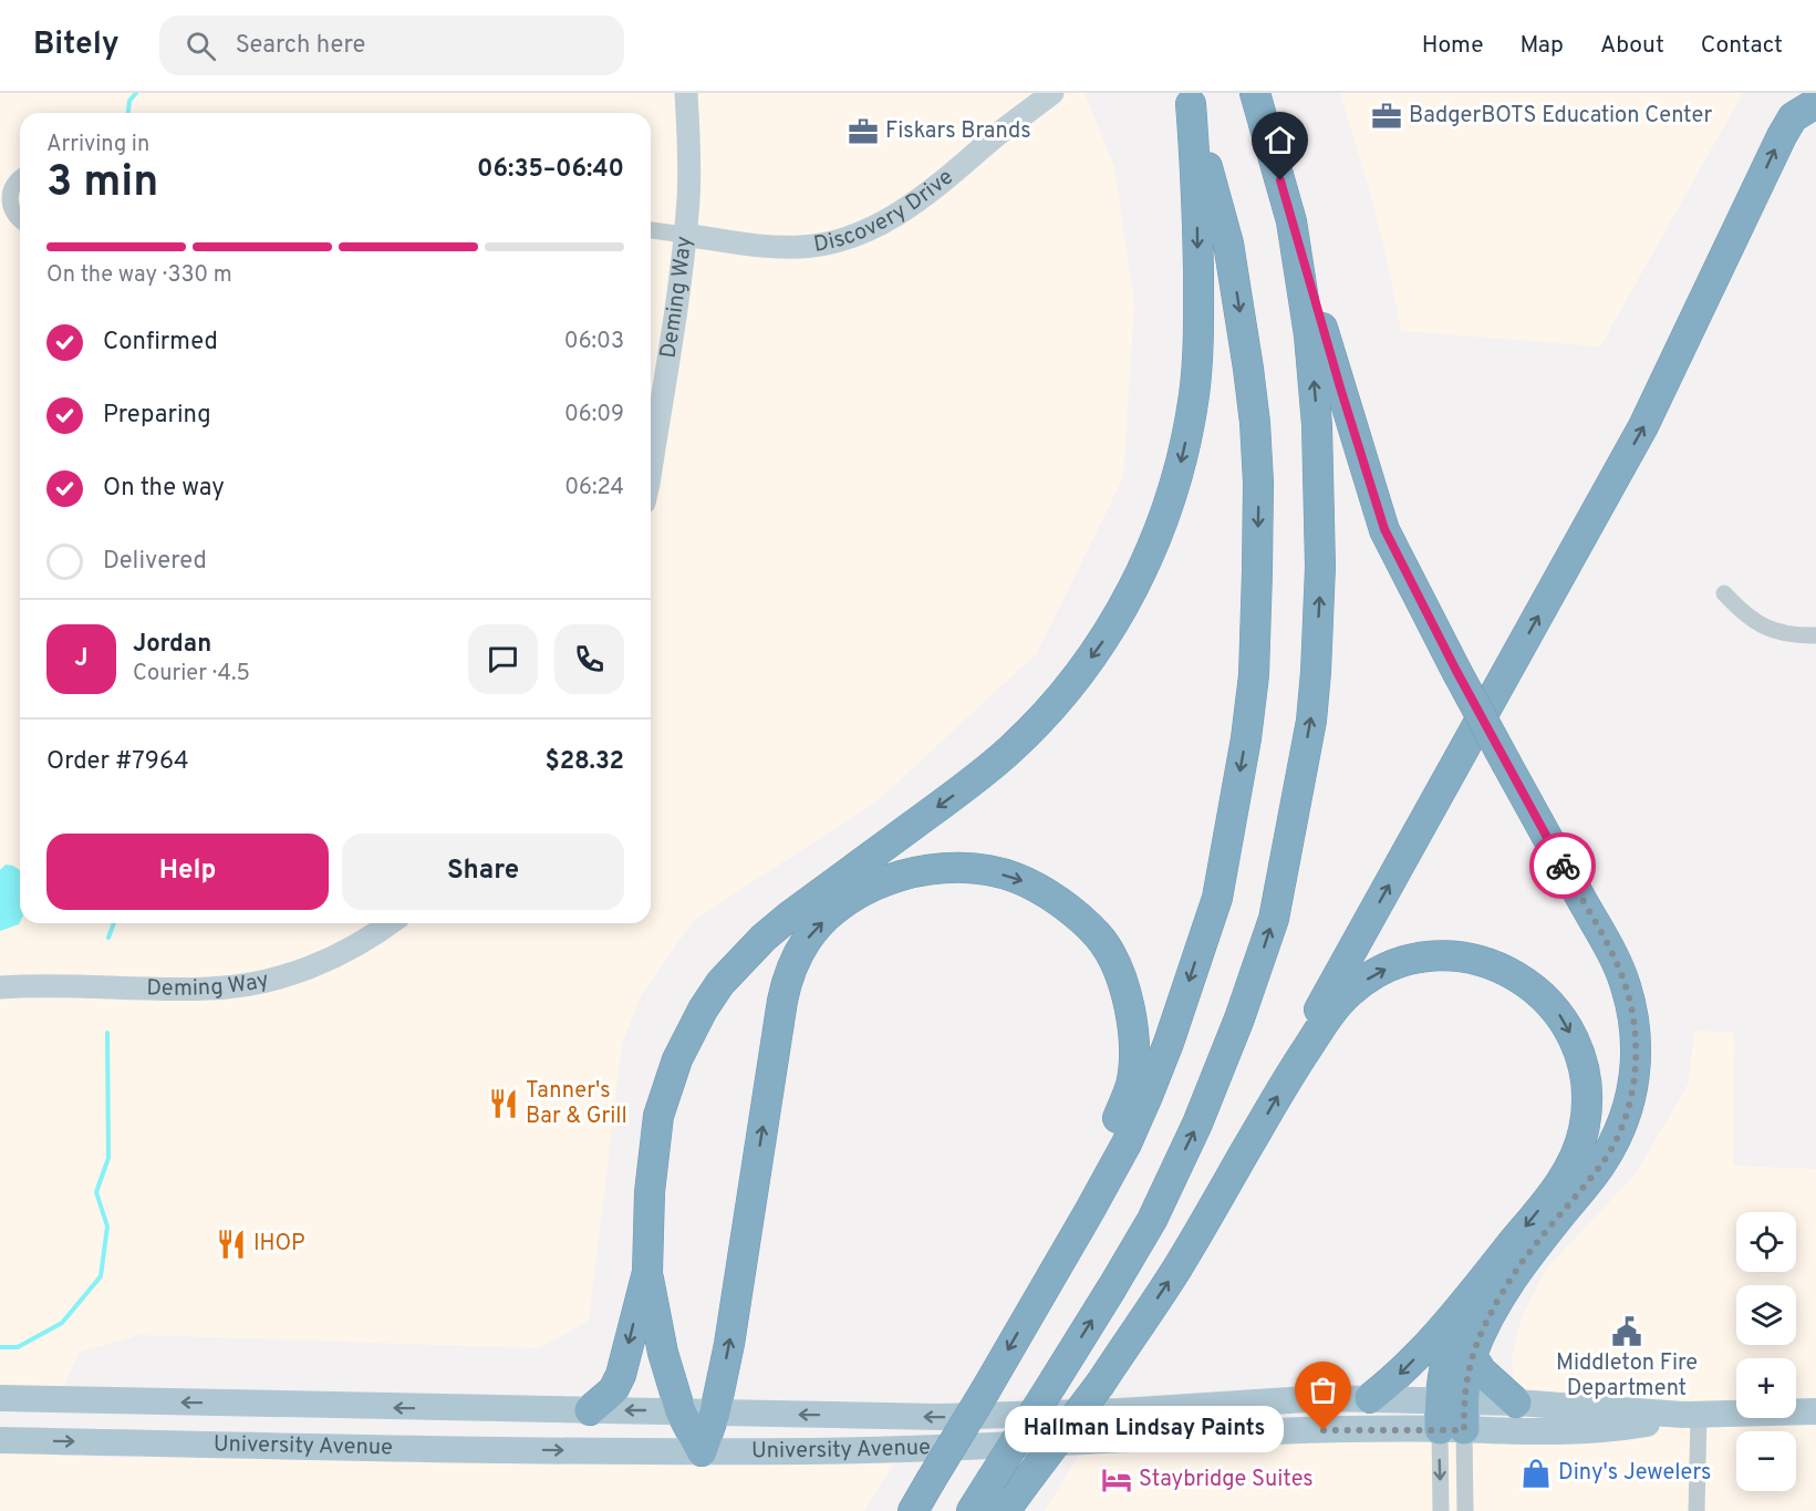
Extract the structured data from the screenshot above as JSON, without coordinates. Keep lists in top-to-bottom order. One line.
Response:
{"streets":{"main road":["University Avenue"],"street":["Discovery Drive","Deming Way"]},"crossings":[["Discovery Drive","Deming Way"]],"places":{"office":["BadgerBOTS Education Center","Fiskars Brands"],"restaurant":["Tanner's Bar & Grill","IHOP"],"public building":["Middleton Fire Department"],"other":["Hallman Lindsay Paints"],"shop":["Diny's Jewelers"],"hotel":["Staybridge Suites"]},"page":{"header":"Bitely","search":"Search here","nav":["Home","Map","About","Contact"],"heading":["3 min","Arriving in","06:35–06:40"],"panel":["Jordan","Courier · 4.5","Order #7964","$28.32"],"bar":"On the way · 330 m","list":[["Confirmed","06:03"],["Preparing","06:09"],["On the way","06:24"],"Delivered"],"round":"J","buttons":["Help","Share"],"map_buttons":["+","−"],"bubble":"Hallman Lindsay Paints"}}
